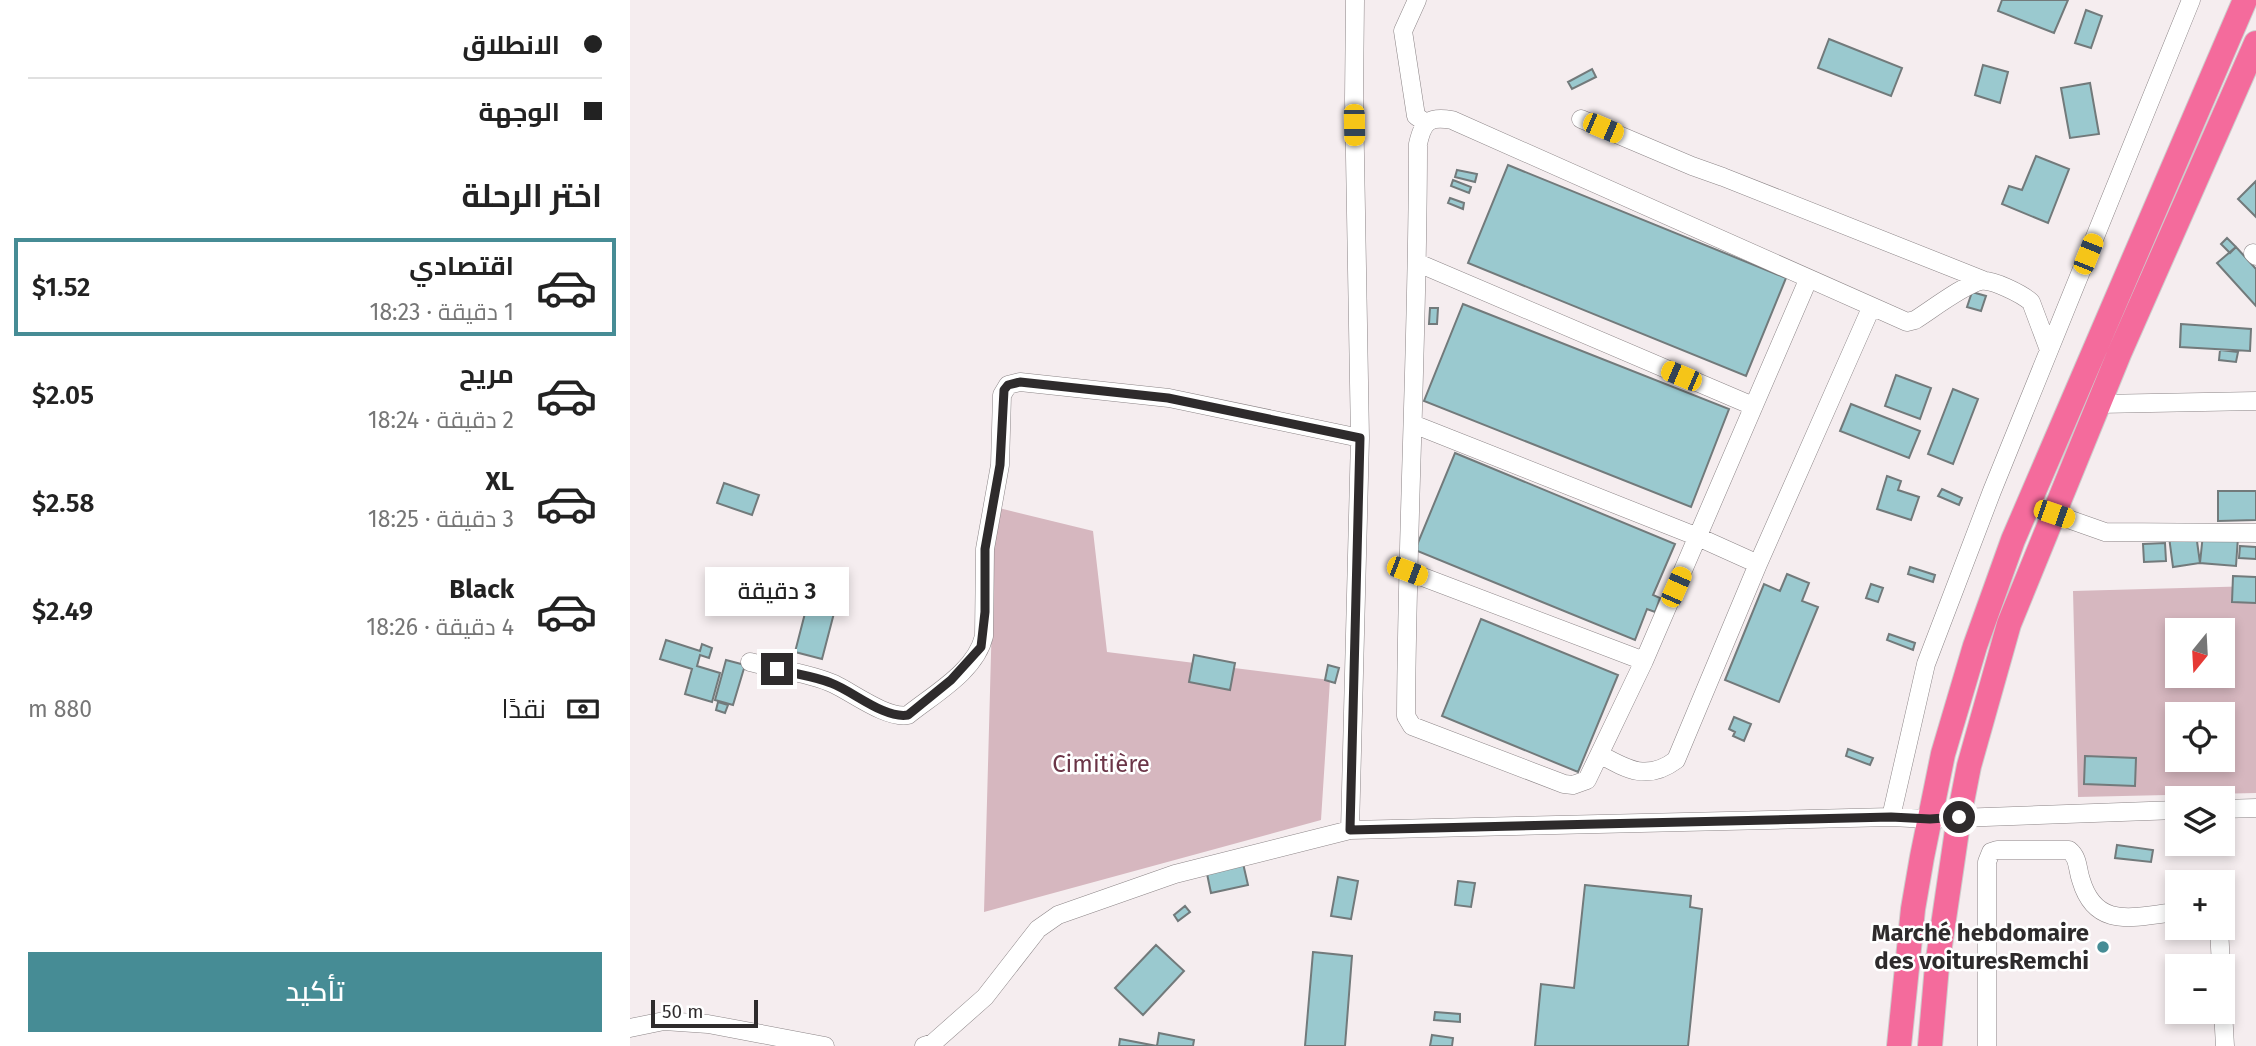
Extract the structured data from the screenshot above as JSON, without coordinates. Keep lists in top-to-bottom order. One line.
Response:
{"parks":["Cimitière"],"places":["Marché hebdomaire des voituresRemchi"],"scale_bar":"50 m","north":"bottom","page":{"banner":["الانطلاق","الوجهة"],"heading":"اختر الرحلة","list":[{"name":"اقتصادي","note":"1 دقيقة · 18:23","value":"$1.52"},{"name":"مريح","note":"2 دقيقة · 18:24","value":"$2.05"},{"name":"XL","note":"3 دقيقة · 18:25","value":"$2.58"},{"name":"Black","note":"4 دقيقة · 18:26","value":"$2.49"}],"bubble":"3 دقيقة","map_buttons":["+","−"],"pay":["نقدًا","880 m"],"buttons":"تأكيد","scale":"50 m"}}
